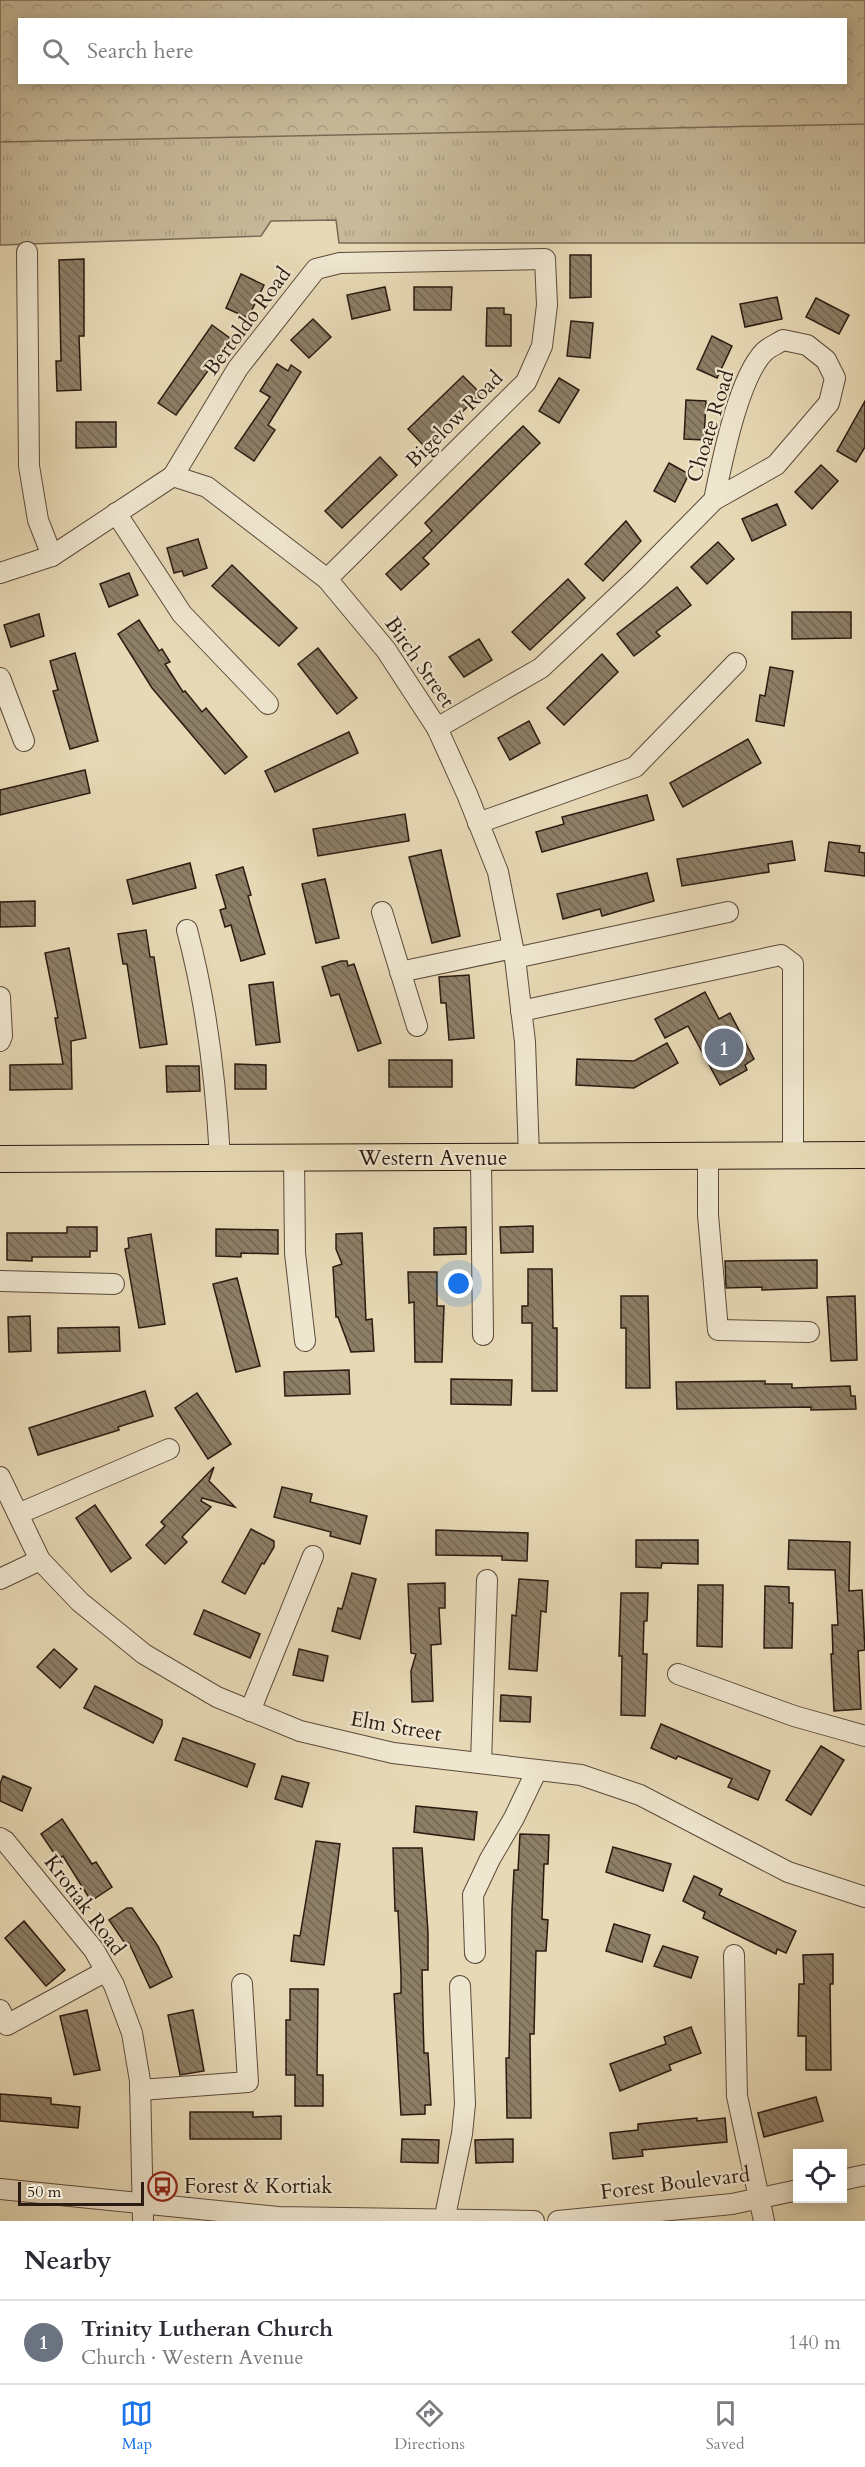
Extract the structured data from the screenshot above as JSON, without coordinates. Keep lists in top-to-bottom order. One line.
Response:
{"streets":{"main road":["Western Avenue"],"street":["Bertoldo Road","Bigelow Road","Choate Road","Birch Street","Elm Street","Krotiak Road","Forest Boulevard"]},"crossings":[["Bertoldo Road","Bigelow Road"],["Bertoldo Road","Birch Street"],["Bigelow Road","Birch Street"],["Choate Road","Birch Street"],["Birch Street","Western Avenue"]],"places":{"bus stop":["Forest & Kortiak"]},"scale_bar":"50 m","page":{"search":"Search here","pins":"1","scale":"50 m","heading":"Nearby","list":[{"mark":"1","name":"Trinity Lutheran Church","note":"Church · Western Avenue","value":"140 m"}],"nav":["Map","Directions","Saved"]}}
